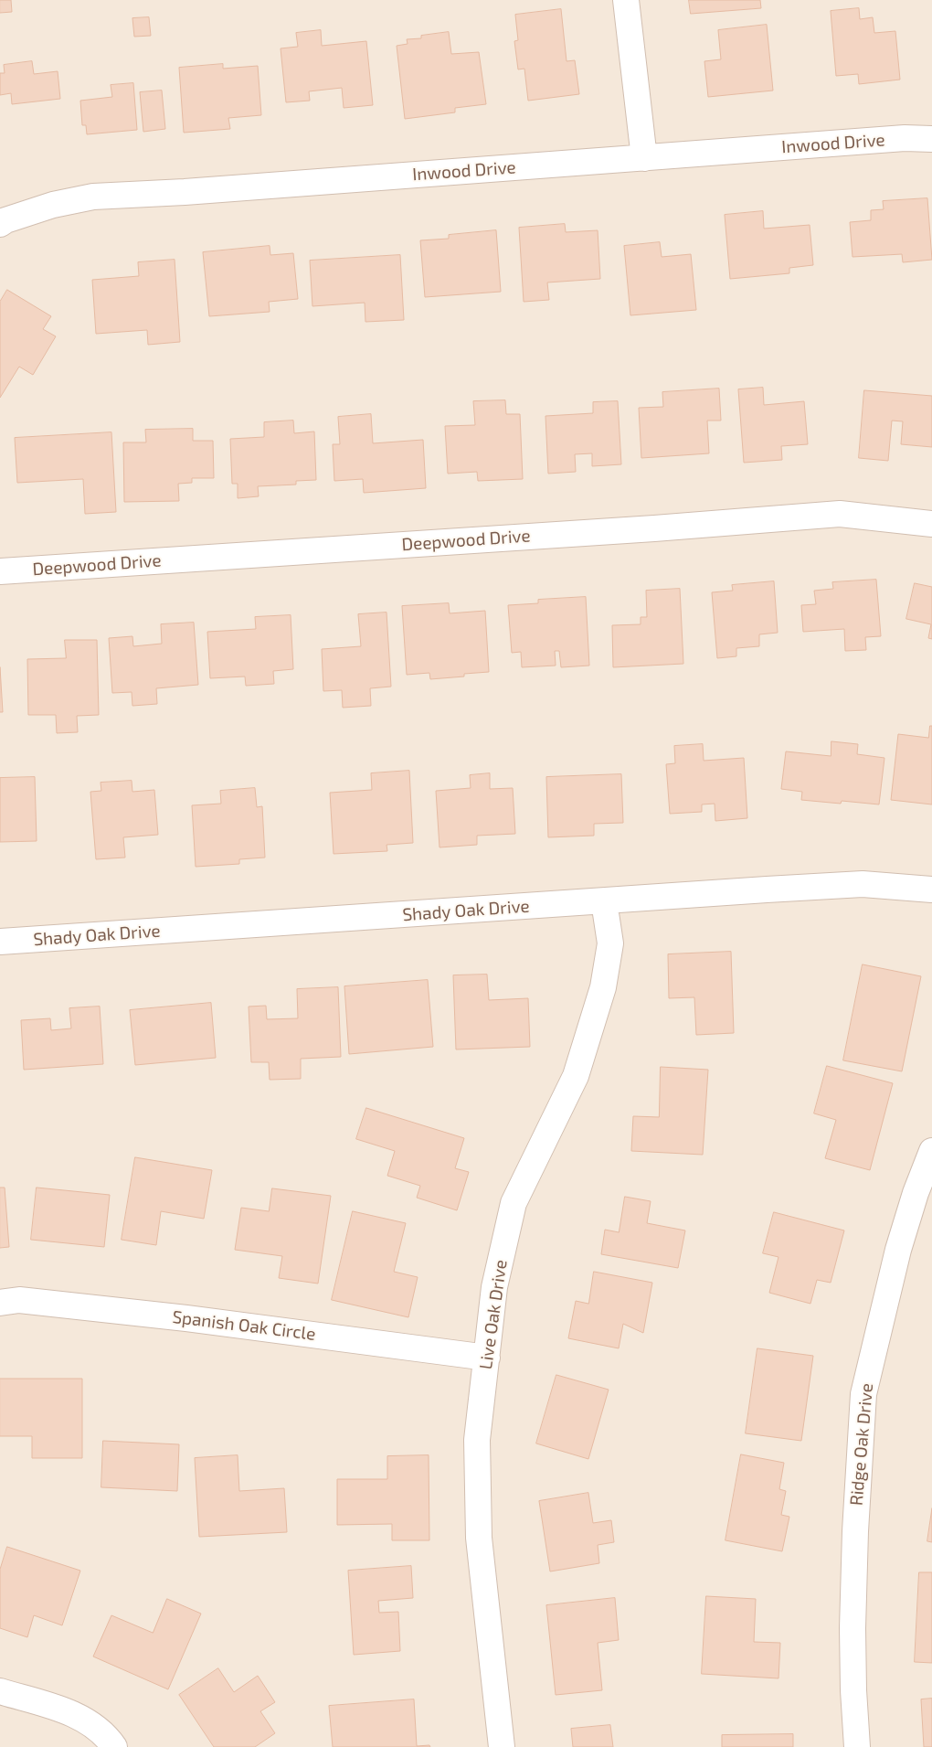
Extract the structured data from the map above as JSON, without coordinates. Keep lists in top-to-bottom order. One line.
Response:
{"streets":{"street":["Inwood Drive","Deepwood Drive","Shady Oak Drive","Live Oak Drive","Spanish Oak Circle","Ridge Oak Drive"]},"crossings":[["Shady Oak Drive","Live Oak Drive"],["Live Oak Drive","Spanish Oak Circle"]]}
